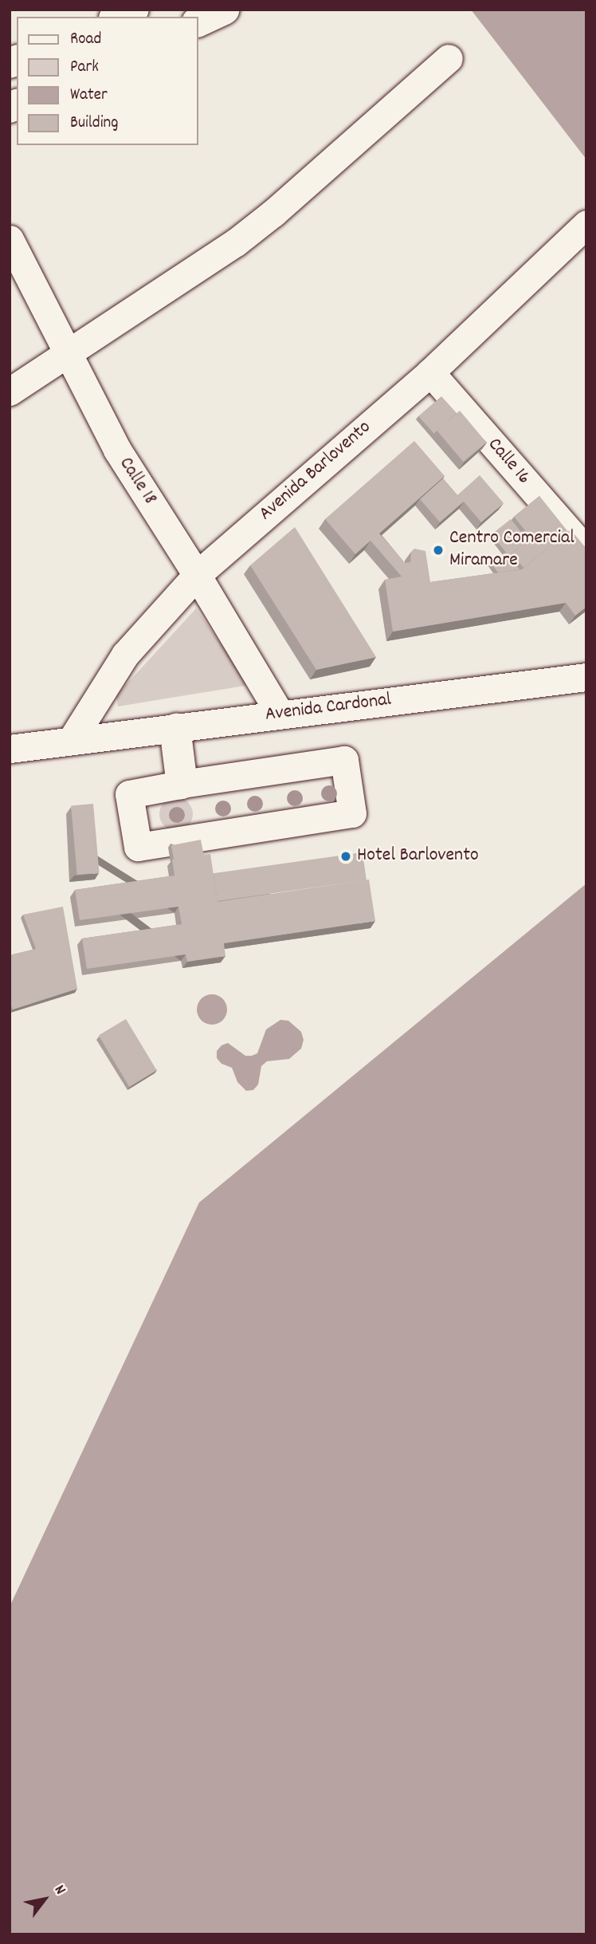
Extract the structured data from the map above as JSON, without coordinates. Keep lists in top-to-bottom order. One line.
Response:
{"streets":{"street":["Calle 16","Avenida Barlovento","Calle 18","Avenida Cardonal"]},"crossings":[["Calle 16","Avenida Barlovento"],["Avenida Barlovento","Calle 18"],["Avenida Barlovento","Avenida Cardonal"],["Calle 18","Avenida Cardonal"]],"places":["Centro Comercial Miramare","Hotel Barlovento"],"legend":["Road","Park","Water","Building"],"north":"top right"}
